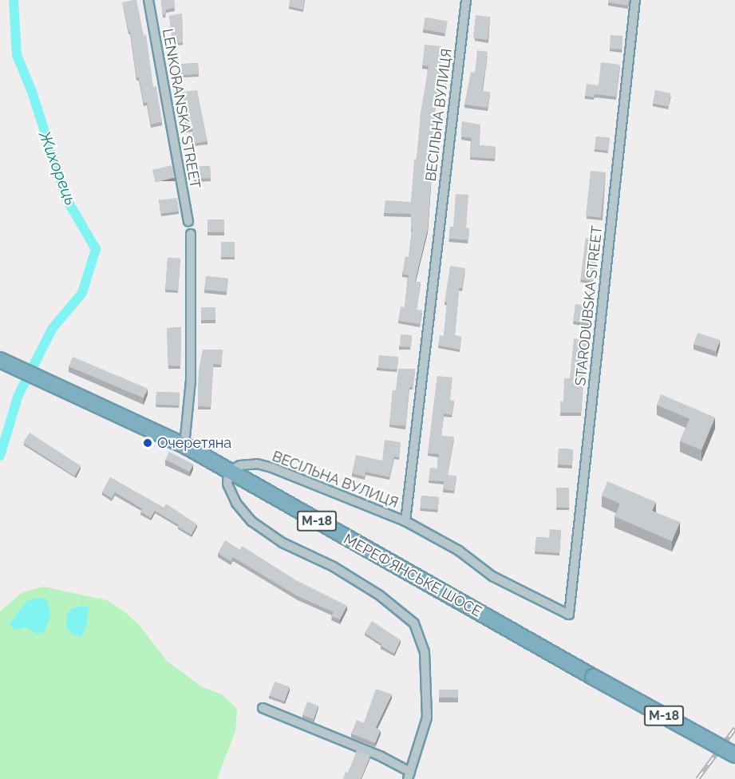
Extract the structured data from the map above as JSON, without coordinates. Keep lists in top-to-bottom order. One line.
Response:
{"streets":{"highway":["М-18","МЕРЕФ’ЯНСЬКЕ ШОСЕ"],"street":["LENKORANSKA STREET","ВЕСІЛЬНА ВУЛИЦЯ","STARODUBSKA STREET"]},"crossings":[["ВЕСІЛЬНА ВУЛИЦЯ","STARODUBSKA STREET"],["ВЕСІЛЬНА ВУЛИЦЯ","МЕРЕФ’ЯНСЬКЕ ШОСЕ"]],"water":["Жихорець"],"places":["Очеретяна"]}
